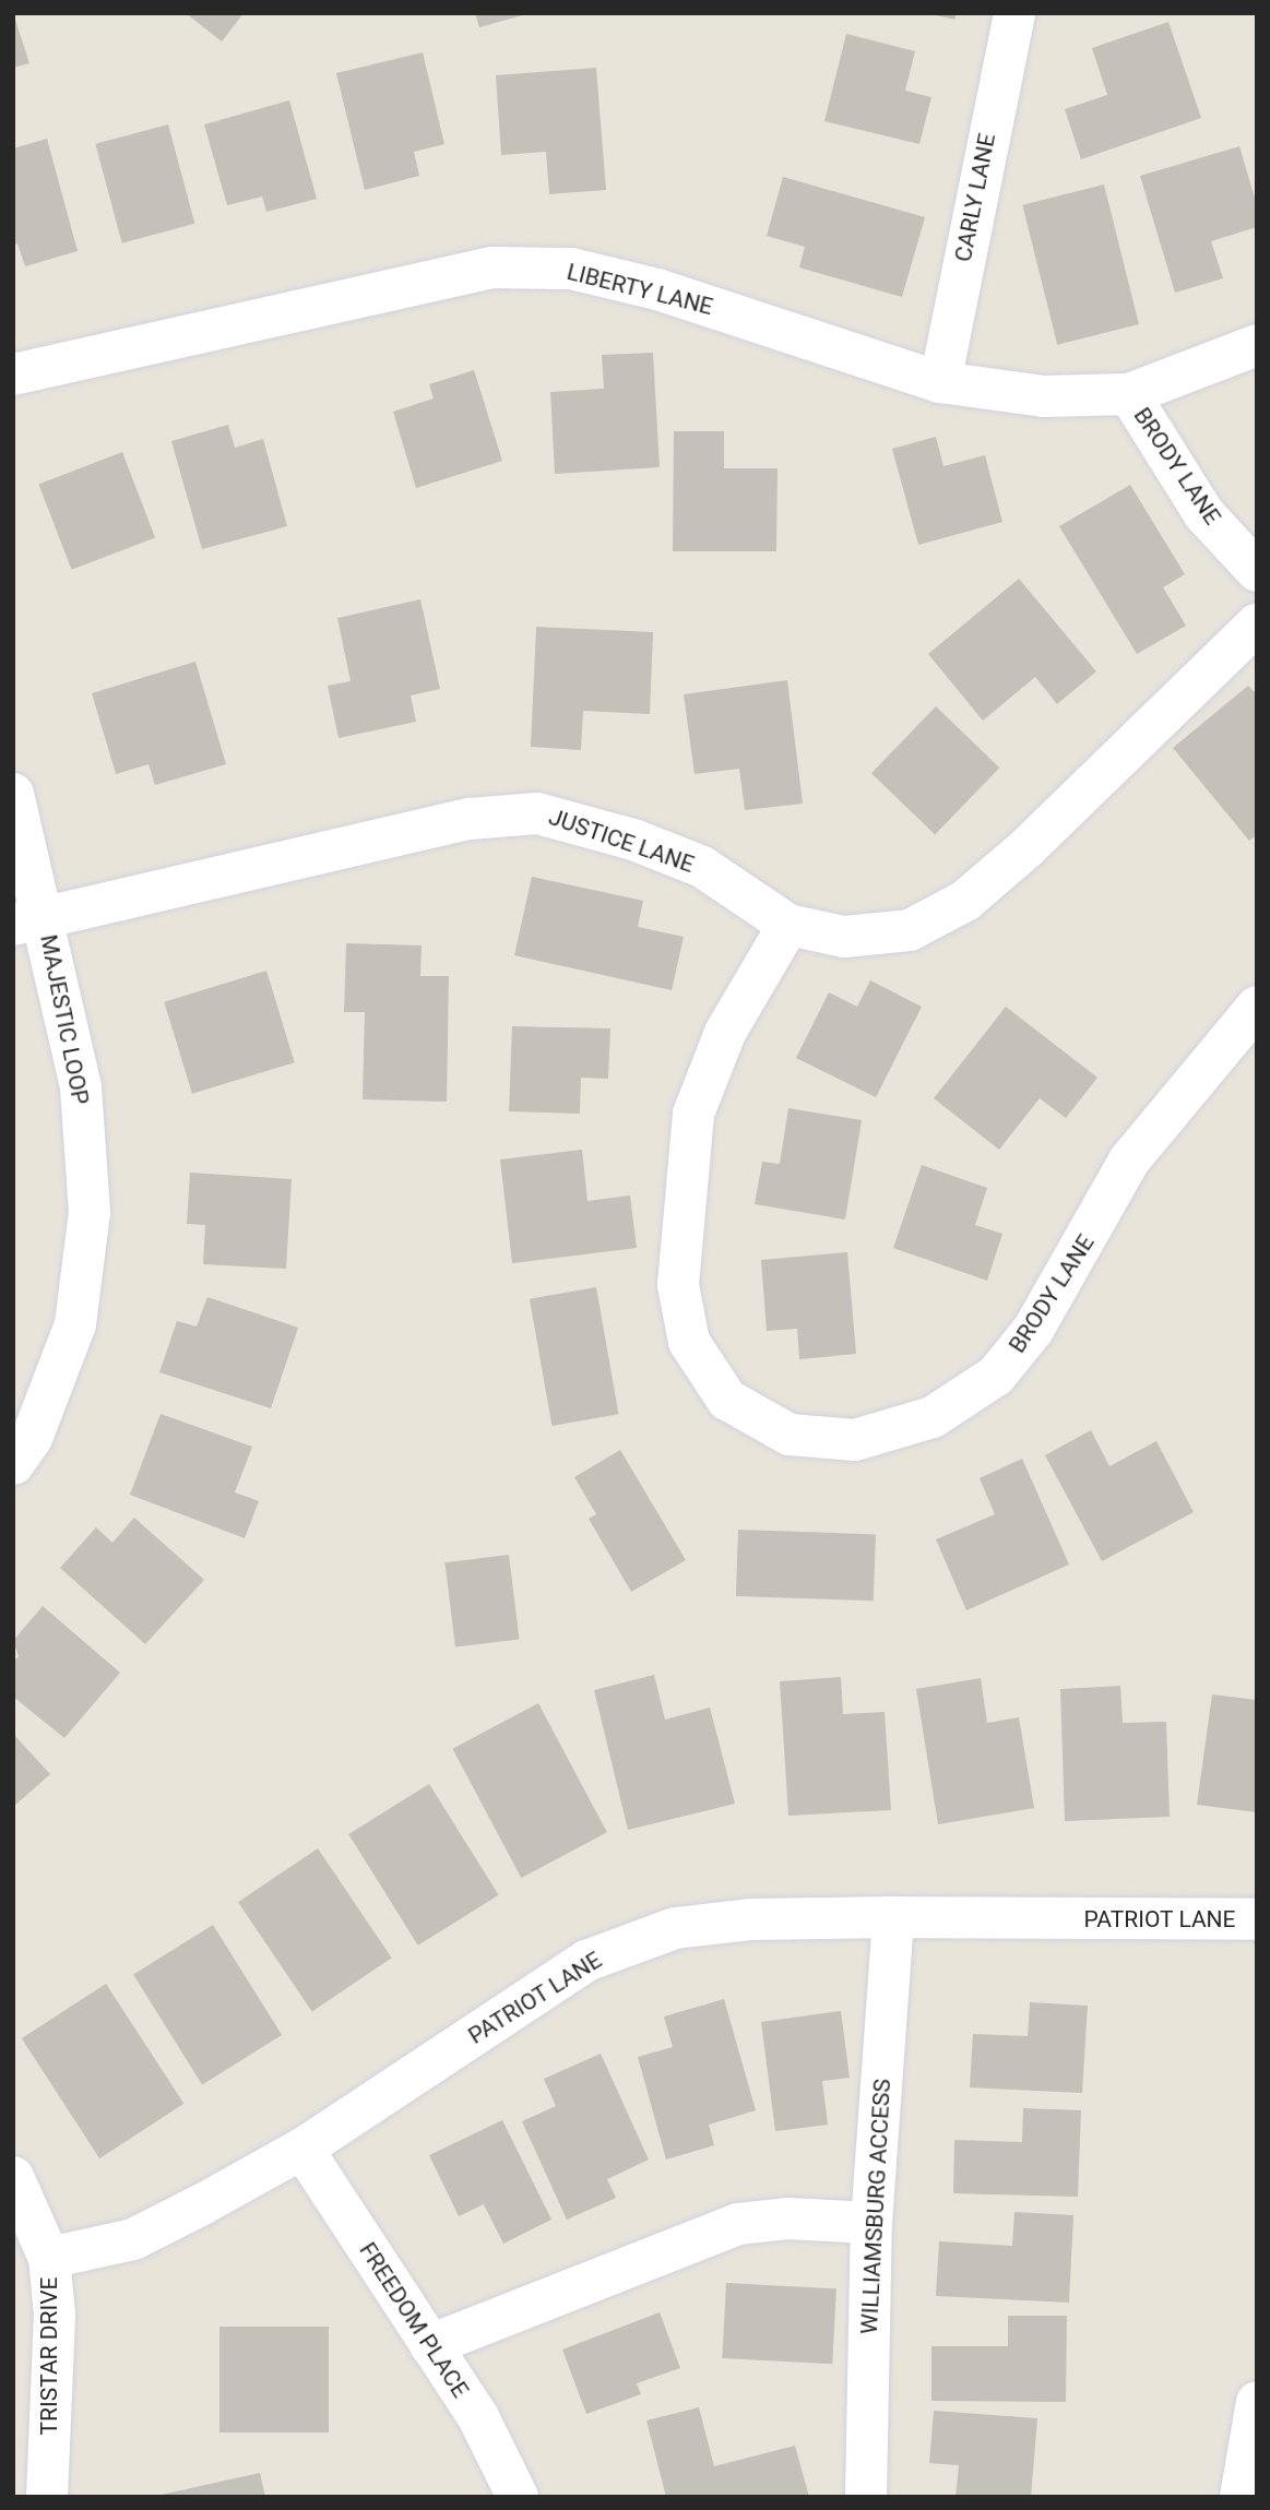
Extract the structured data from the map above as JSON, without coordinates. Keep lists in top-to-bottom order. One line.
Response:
{"streets":{"street":["CARLY LANE","LIBERTY LANE","BRODY LANE","JUSTICE LANE","MAJESTIC LOOP","PATRIOT LANE","WILLIAMSBURG ACCESS","FREEDOM PLACE","TRISTAR DRIVE"]},"crossings":[["CARLY LANE","LIBERTY LANE"],["LIBERTY LANE","BRODY LANE"],["BRODY LANE","JUSTICE LANE"],["JUSTICE LANE","MAJESTIC LOOP"],["PATRIOT LANE","WILLIAMSBURG ACCESS"],["PATRIOT LANE","FREEDOM PLACE"],["PATRIOT LANE","TRISTAR DRIVE"]]}
